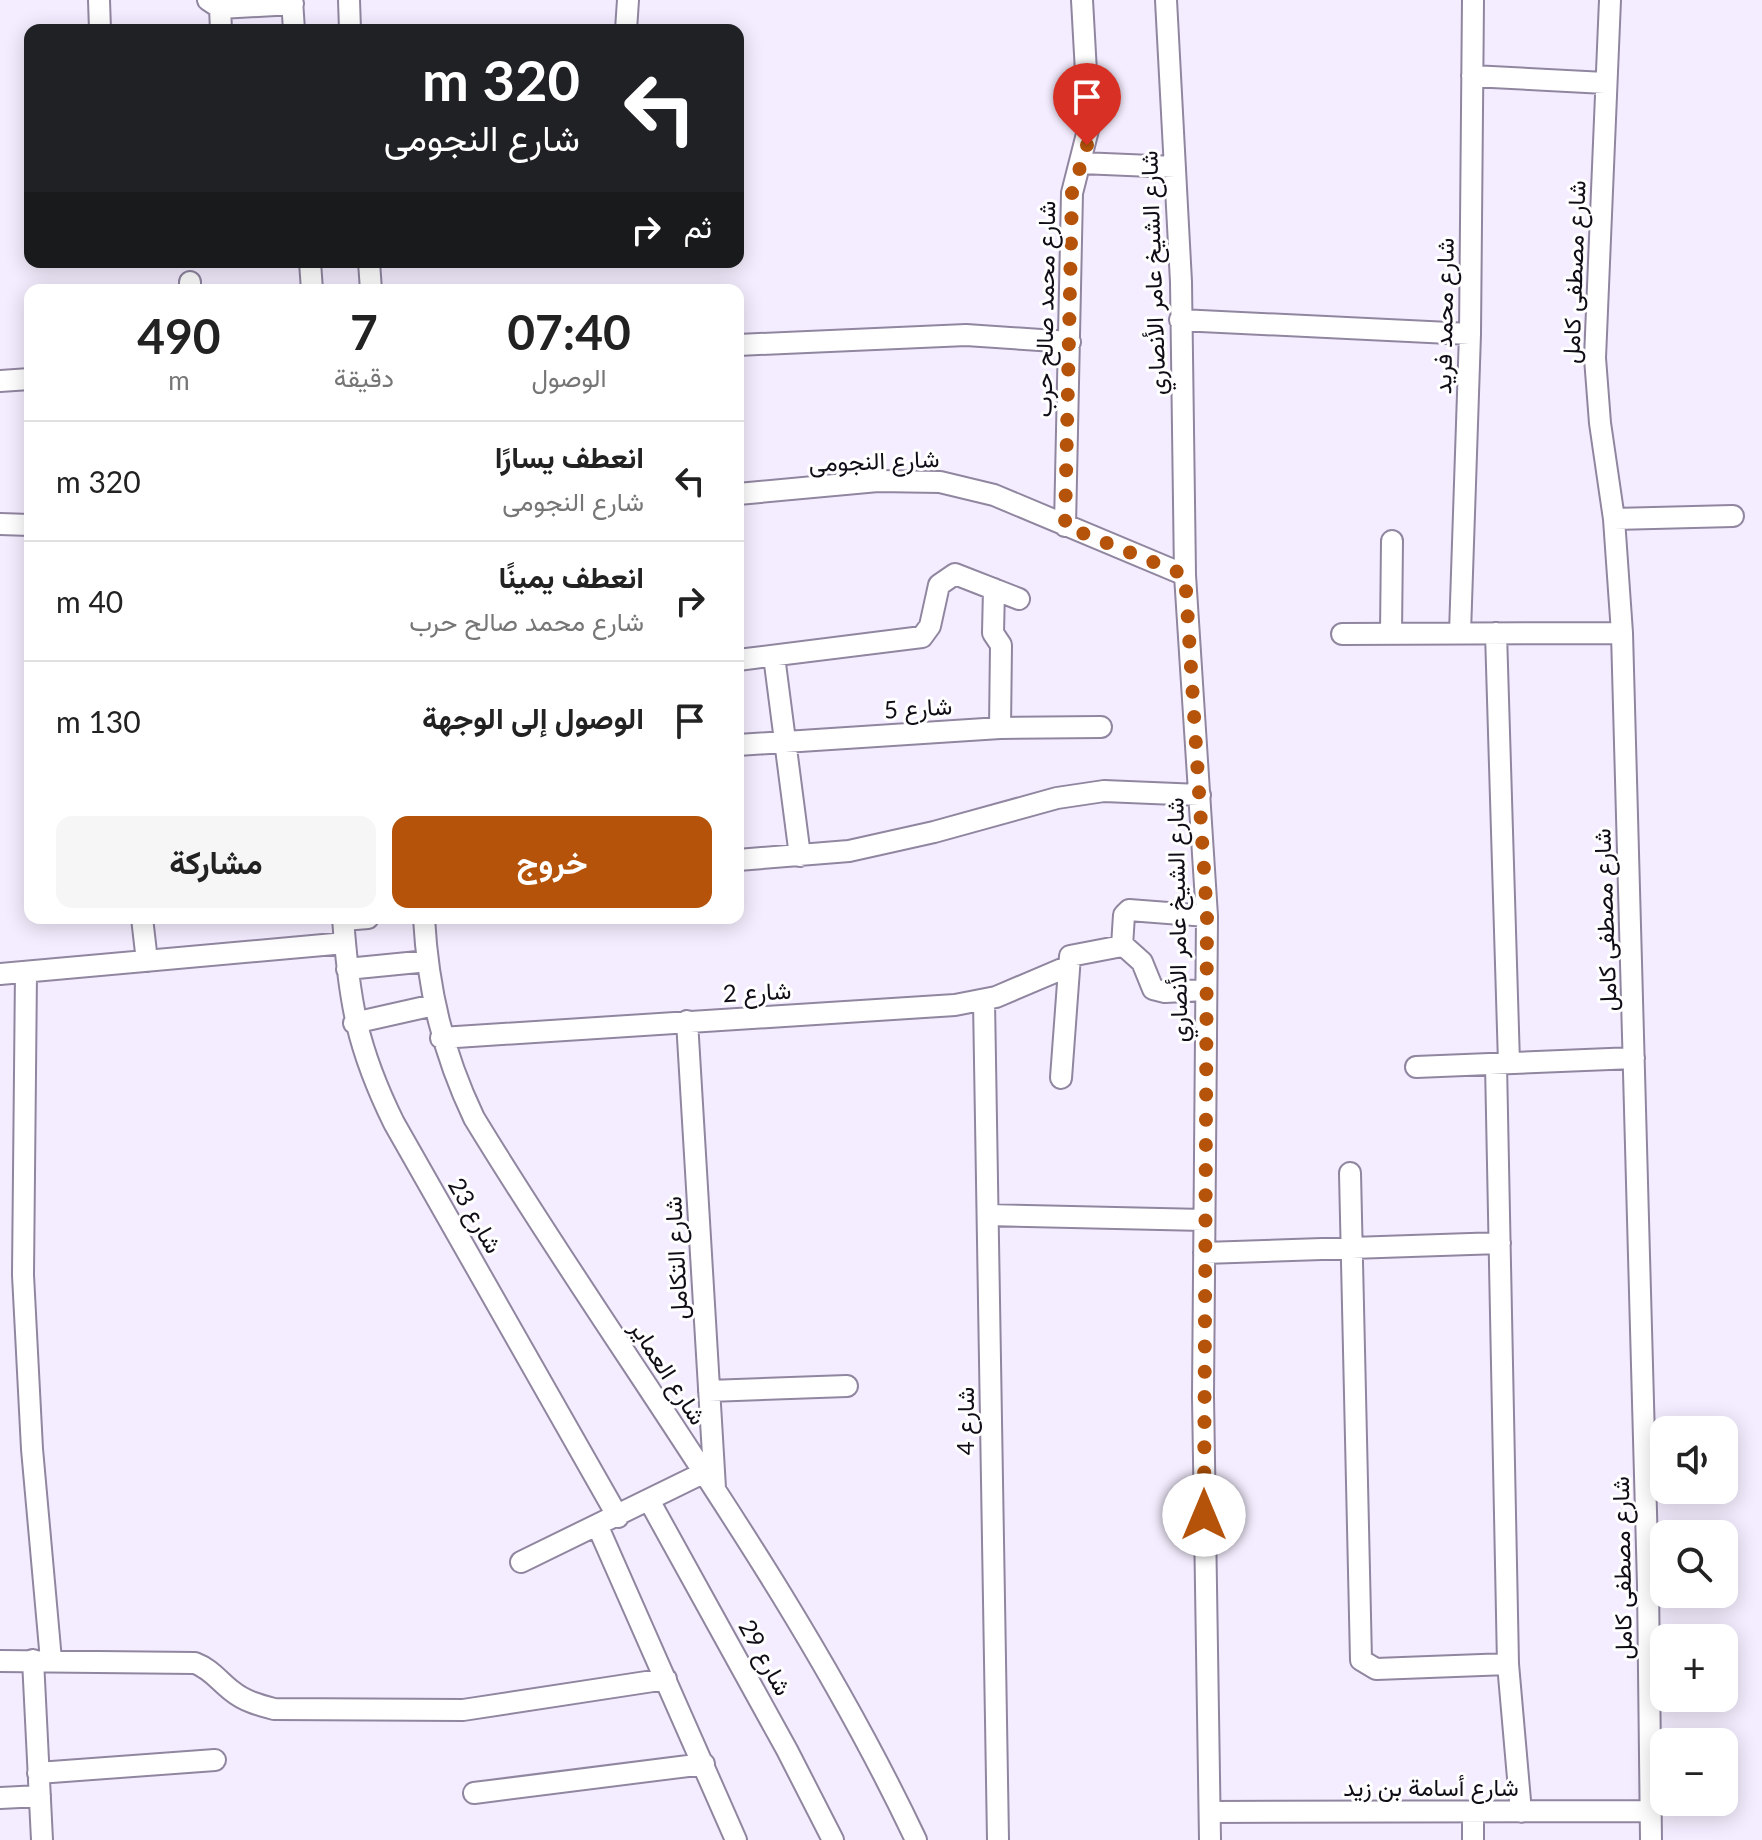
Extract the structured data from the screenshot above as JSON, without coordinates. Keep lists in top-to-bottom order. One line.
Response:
{"streets":{"street":["شارع مصطفى كامل","شارع الشيخ عامر الأنصاري","شارع محمد صالح حرب","شارع محمد فريد","شارع النجومى","شارع 5","شارع 2","شارع 23","شارع التكامل","شارع العماير","شارع 4","شارع 29","شارع أسامة بن زيد"]},"crossings":[["شارع الشيخ عامر الأنصاري","شارع النجومى"],["شارع الشيخ عامر الأنصاري","شارع أسامة بن زيد"],["شارع محمد صالح حرب","شارع النجومى"],["شارع 2","شارع التكامل"],["شارع 2","شارع العماير"],["شارع 2","شارع 4"],["شارع التكامل","شارع العماير"]],"page":{"turn":["320 m","شارع النجومى"],"then":"ثم","eta":["07:40","الوصول","7","دقيقة","490","m"],"list":[{"name":"انعطف يسارًا","note":"شارع النجومى","value":"320 m"},{"name":"انعطف يمينًا","note":"شارع محمد صالح حرب","value":"40 m"},{"name":"الوصول إلى الوجهة","value":"130 m"}],"buttons":["خروج","مشاركة"],"map_buttons":["+","−"]}}
